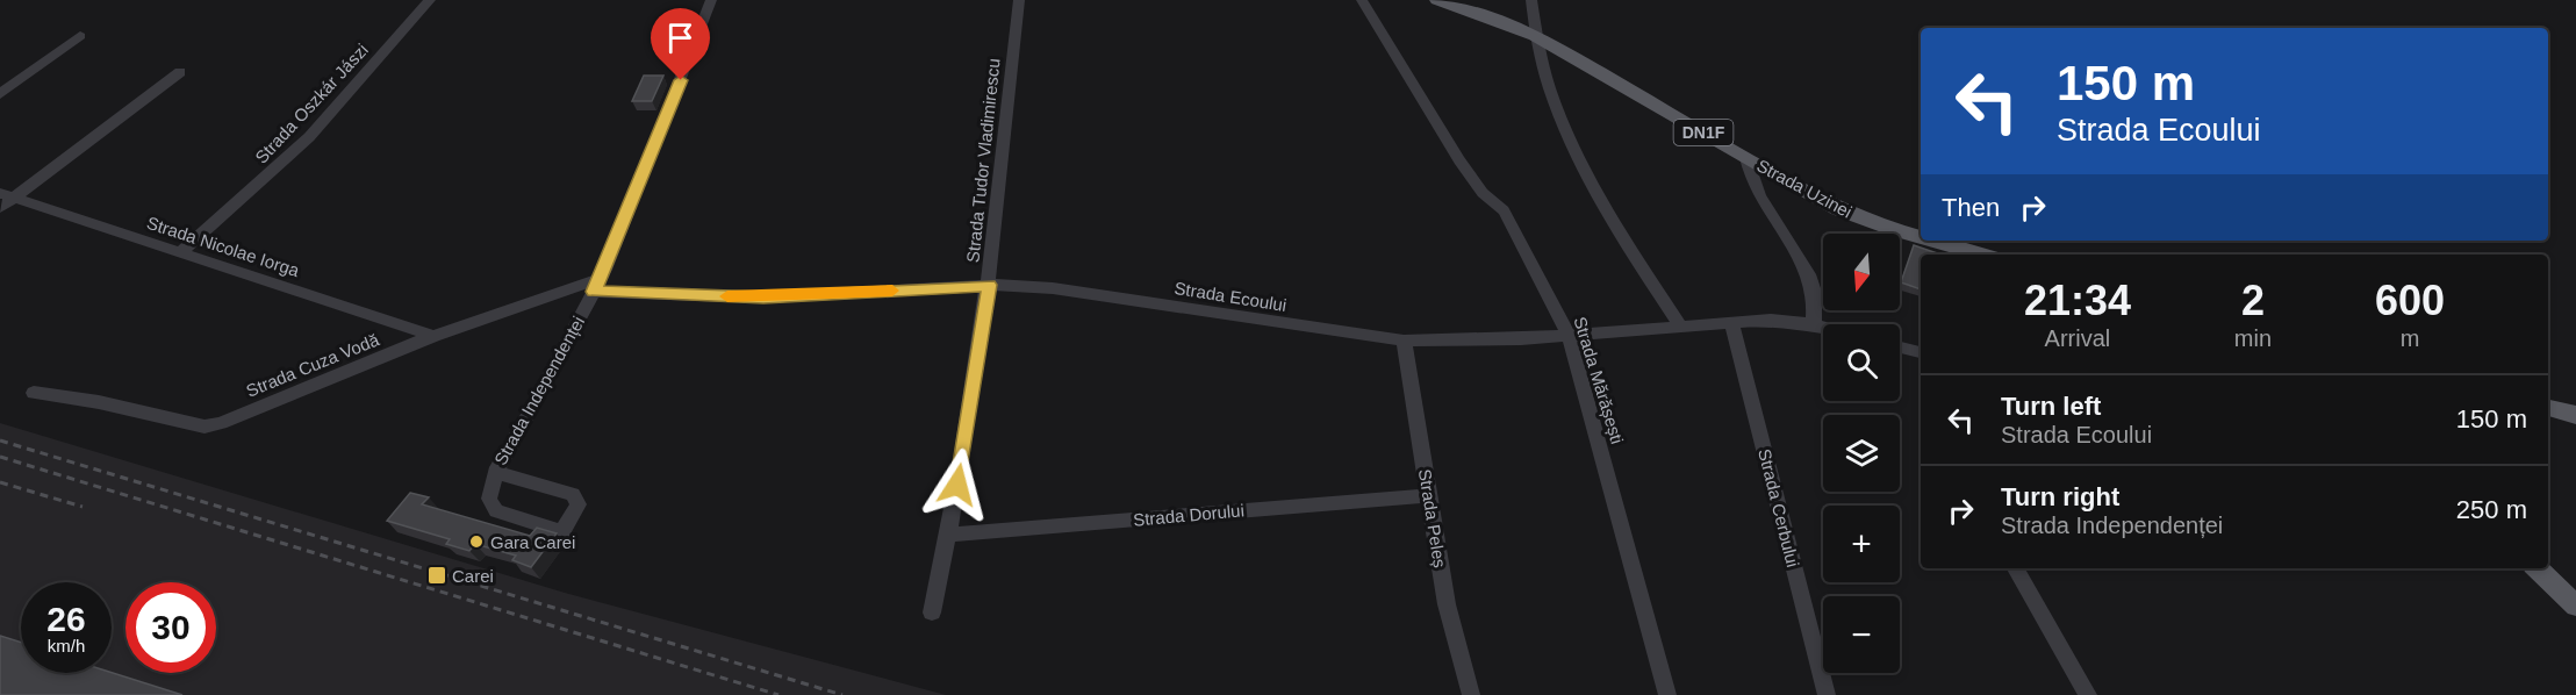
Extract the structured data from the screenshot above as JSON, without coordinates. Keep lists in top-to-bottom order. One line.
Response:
{"streets":{"main road":["DN1F","Strada Uzinei"],"street":["Strada Oszkár Jászi","Strada Tudor Vladimirescu","Strada Nicolae Iorga","Strada Ecoului","Strada Cuza Vodă","Strada Mărășești","Strada Independenței","Strada Cerbului","Strada Dorului","Strada Peleș"]},"crossings":[["Strada Oszkár Jászi","Strada Nicolae Iorga"],["Strada Tudor Vladimirescu","Strada Ecoului"],["Strada Tudor Vladimirescu","Strada Dorului"],["Strada Nicolae Iorga","Strada Cuza Vodă"],["Strada Ecoului","Strada Cuza Vodă"],["Strada Ecoului","Strada Mărășești"],["Strada Ecoului","Strada Independenței"],["Strada Ecoului","Strada Cerbului"],["Strada Ecoului","Strada Peleș"],["Strada Cuza Vodă","Strada Independenței"],["Strada Dorului","Strada Peleș"]],"places":{"other":["Gara Carei"],"transit":["Carei"]},"north":"bottom","page":{"turn":["150 m","Strada Ecoului"],"then":"Then","map_buttons":["+","−"],"eta":["21:34","Arrival","2","min","600","m"],"list":[{"name":"Turn left","note":"Strada Ecoului","value":"150 m"},{"name":"Turn right","note":"Strada Independenței","value":"250 m"}],"speed":"26 km/h","limit":"30"}}
